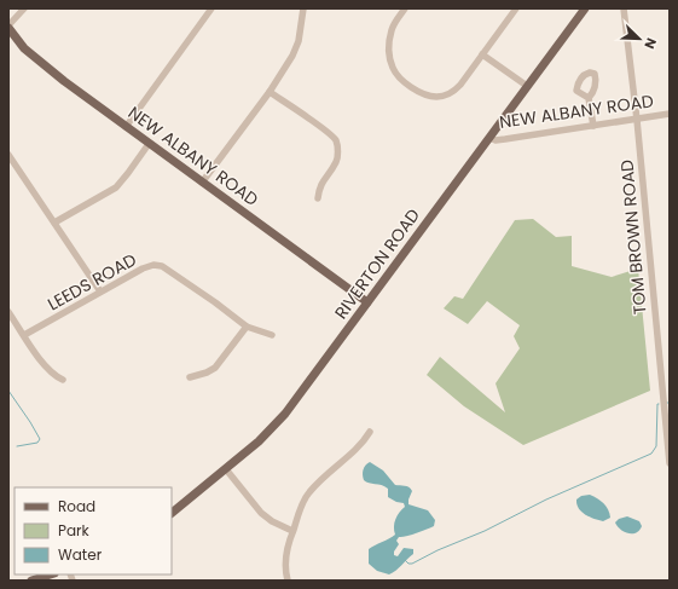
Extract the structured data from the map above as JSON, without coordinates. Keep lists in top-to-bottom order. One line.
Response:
{"streets":{"main road":["NEW ALBANY ROAD","RIVERTON ROAD"],"street":["TOM BROWN ROAD","LEEDS ROAD"]},"crossings":[["NEW ALBANY ROAD","TOM BROWN ROAD"],["NEW ALBANY ROAD","RIVERTON ROAD"]],"legend":["Road","Park","Water"],"north":"bottom right"}
